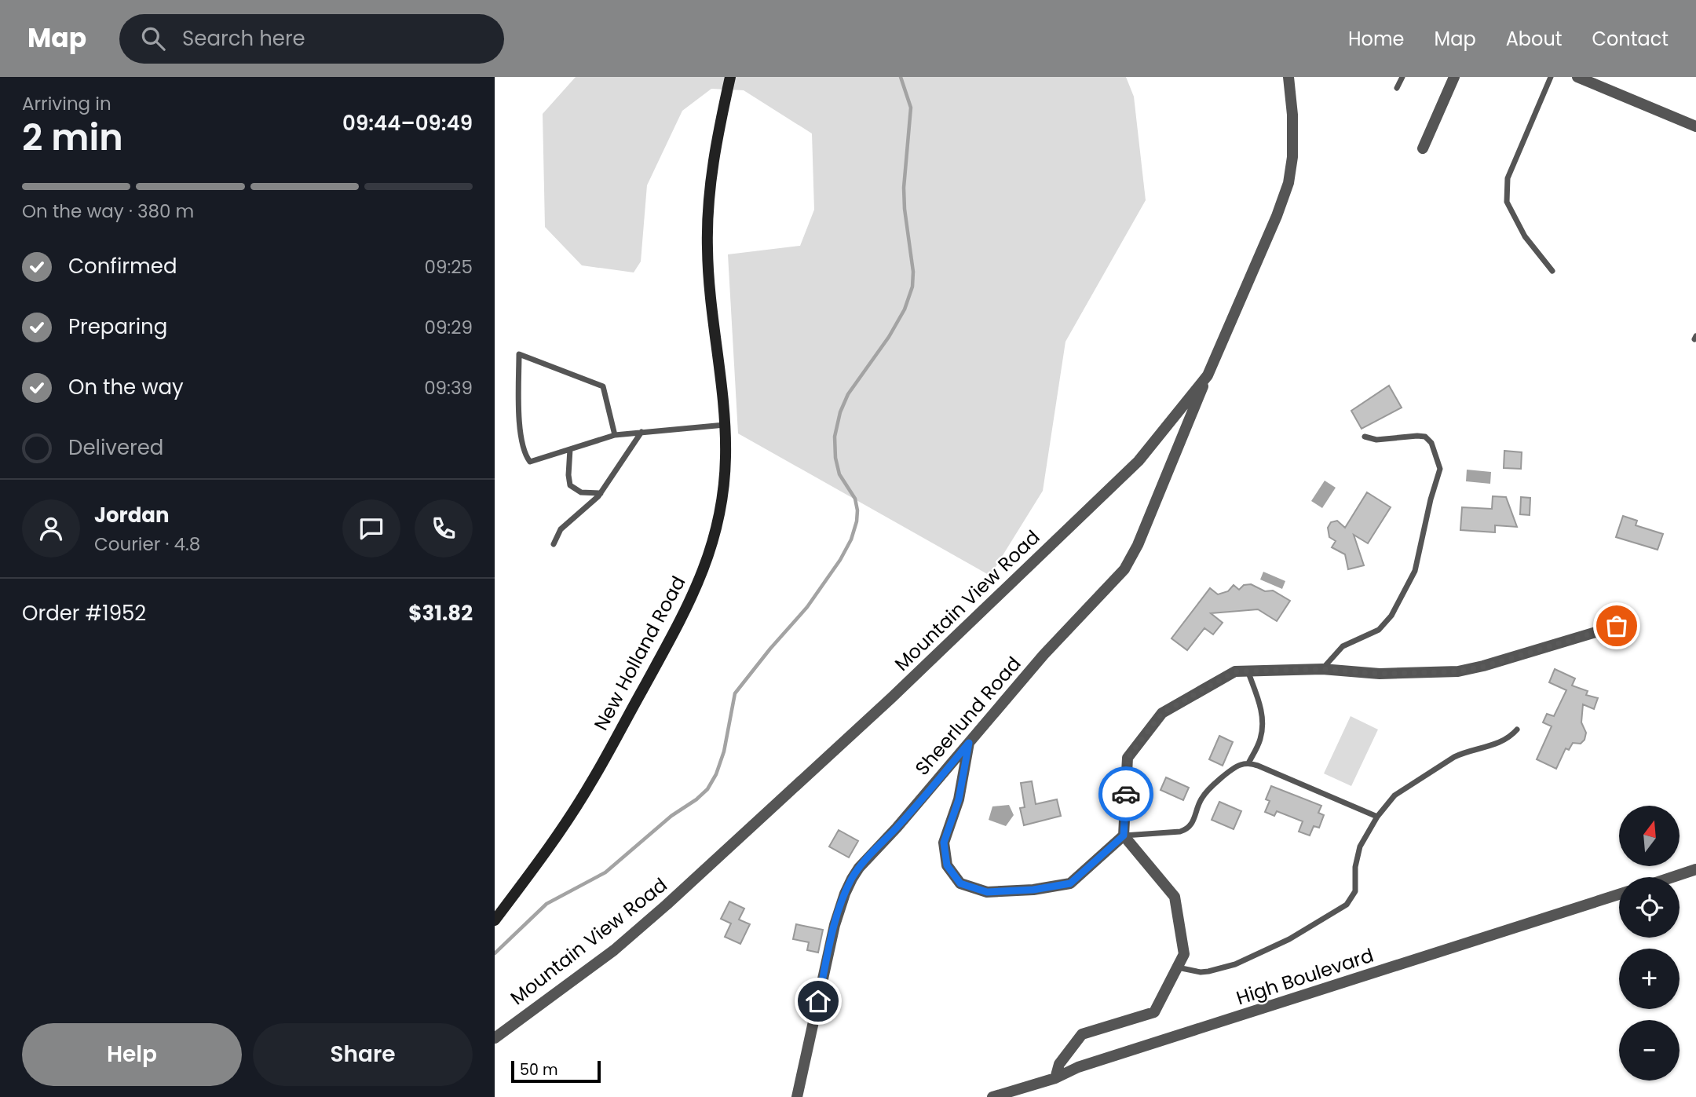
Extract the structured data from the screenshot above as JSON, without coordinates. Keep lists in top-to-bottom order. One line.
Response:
{"streets":{"main road":["New Holland Road"],"street":["Mountain View Road","Sheerlund Road","High Boulevard"]},"crossings":[["Mountain View Road","Sheerlund Road"]],"scale_bar":"50 m","north":"top","page":{"header":"Map","search":"Search here","nav":["Home","Map","About","Contact"],"heading":["2 min","Arriving in","09:44–09:49"],"panel":["Jordan","Courier · 4.8","Order #1952","$31.82"],"bar":"On the way · 380 m","list":[["Confirmed","09:25"],["Preparing","09:29"],["On the way","09:39"],"Delivered"],"map_buttons":["+","−"],"buttons":["Help","Share"],"scale":"50 m"}}
